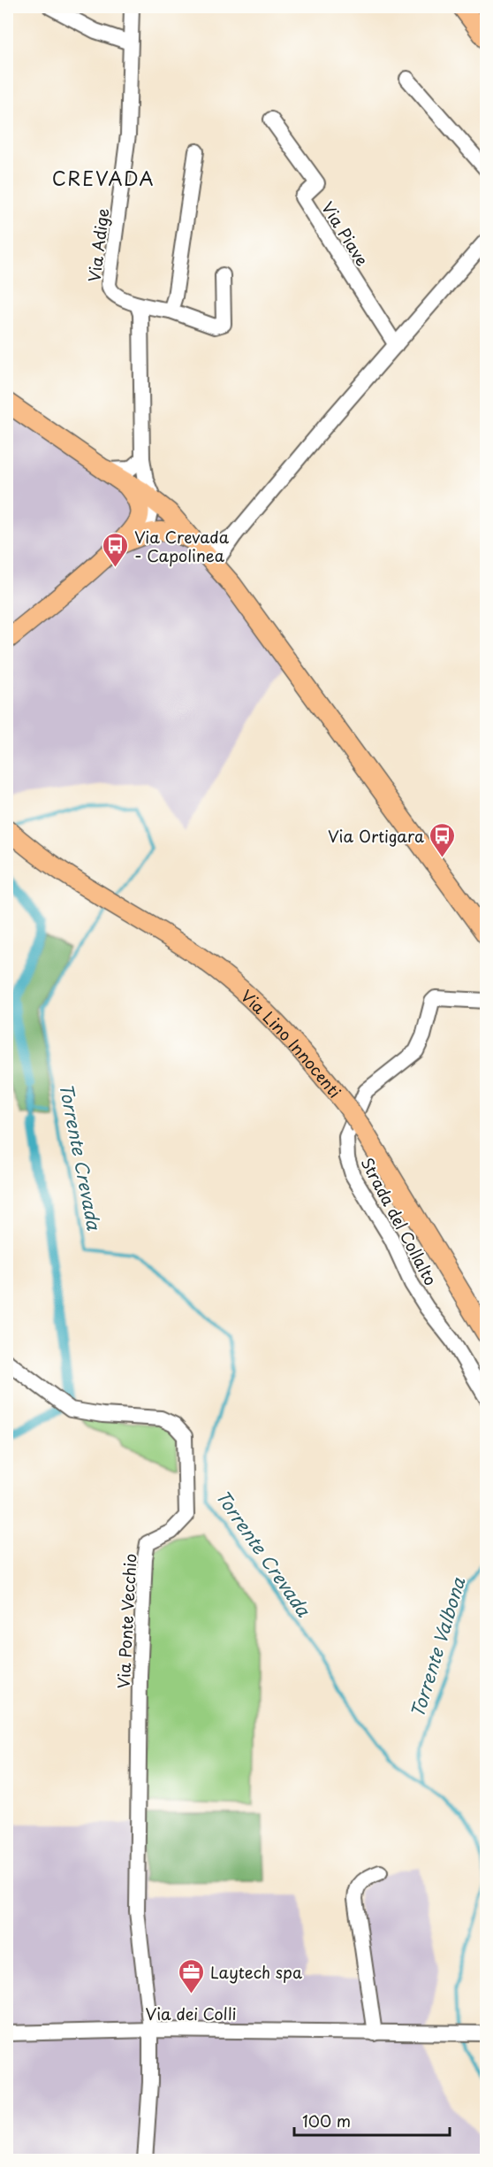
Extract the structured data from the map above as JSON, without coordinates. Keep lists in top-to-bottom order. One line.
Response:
{"streets":{"main road":["Via Lino Innocenti"],"street":["Via Piave","Via Adige","Strada del Collalto","Via Ponte Vecchio","Via dei Colli"]},"crossings":[["Via Ponte Vecchio","Via dei Colli"]],"districts":["CREVADA"],"water":["Torrente Crevada","Torrente Valbona"],"places":{"bus stop":["Via Crevada - Capolinea","Via Ortigara"],"office":["Laytech spa"]},"scale_bar":"100 m"}
